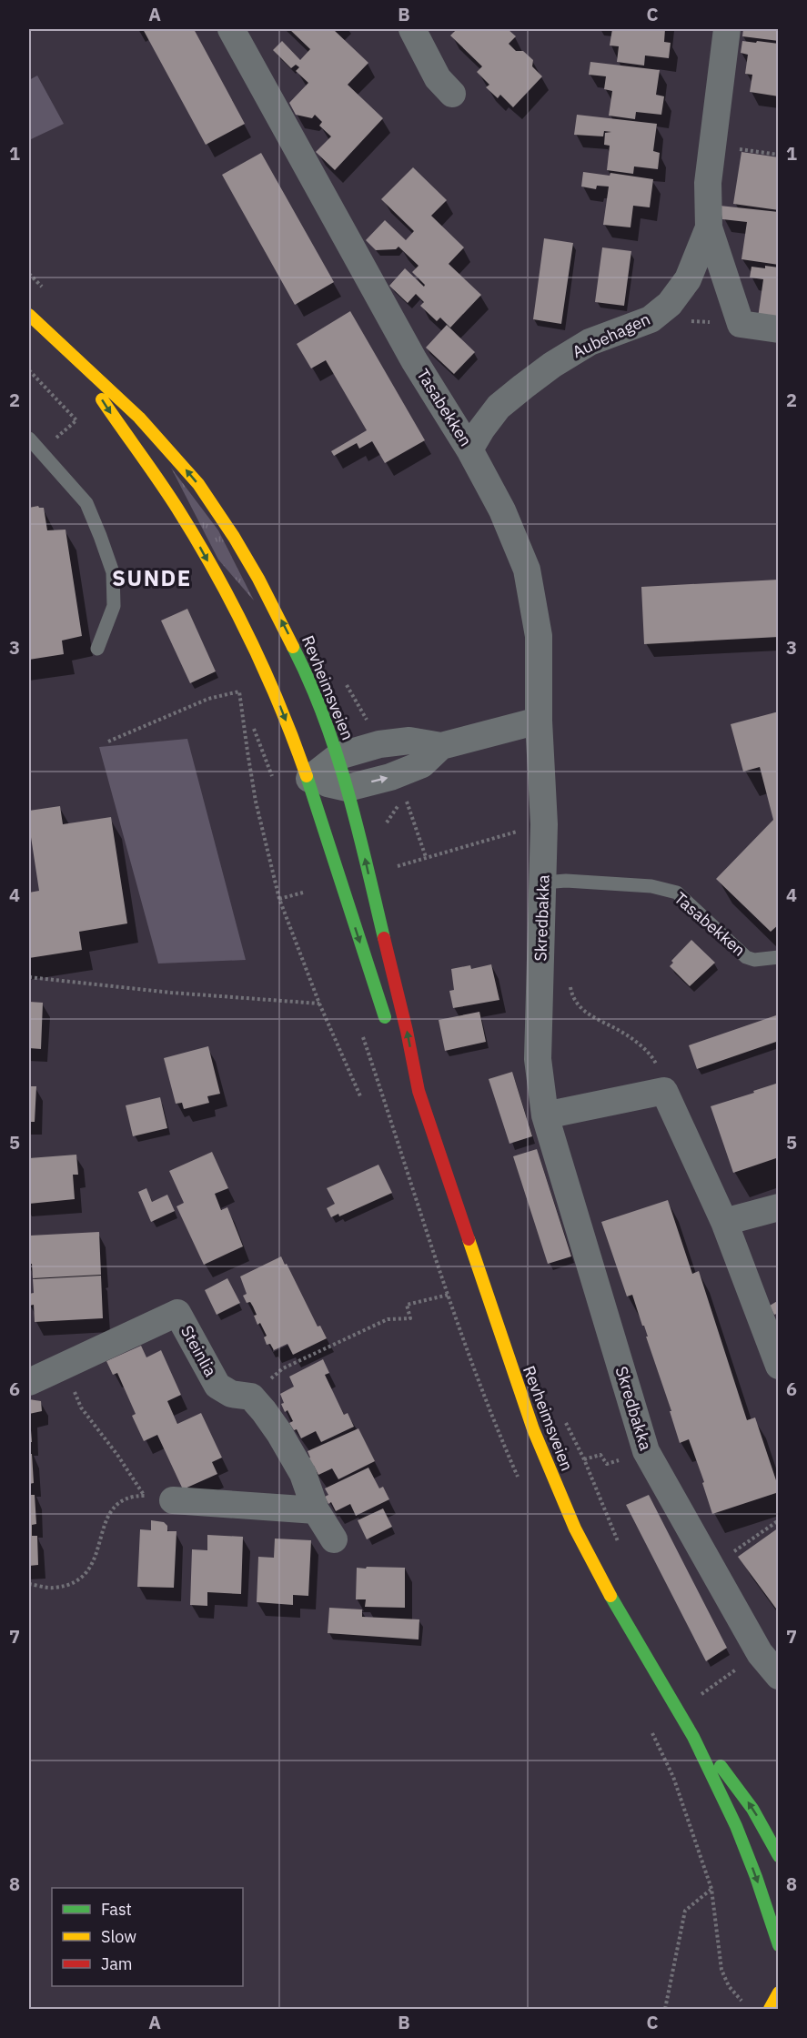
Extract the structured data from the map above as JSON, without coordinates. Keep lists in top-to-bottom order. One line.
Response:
{"streets":{"main road":["Revheimsveien"],"street":["Aubehagen","Tasabekken","Skredbakka","Steinlia"]},"crossings":[["Aubehagen","Tasabekken"],["Tasabekken","Skredbakka"]],"districts":["SUNDE"],"legend":["Fast","Slow","Jam"],"grid":{"columns":["A","B","C"],"rows":["1","2","3","4","5","6","7","8"]}}
